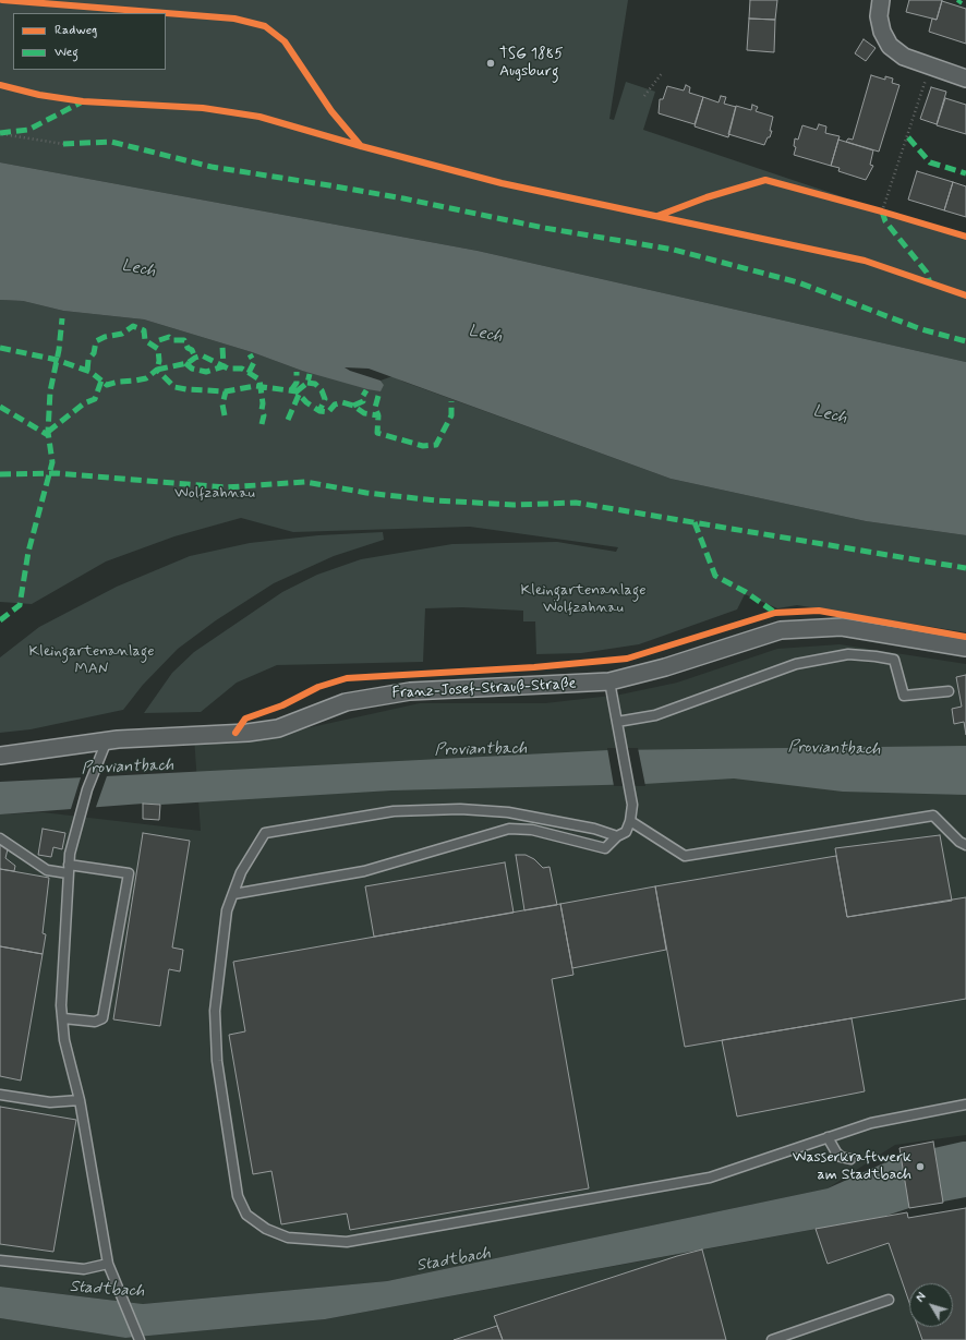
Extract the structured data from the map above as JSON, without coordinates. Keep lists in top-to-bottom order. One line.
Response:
{"streets":{"street":["Franz-Josef-Strauß-Straße"]},"water":["Lech","Proviantbach","Stadtbach"],"parks":["Wolfzahnau","Kleingartenanlage Wolfzahnau","Kleingartenanlage MAN"],"places":["TSG 1885 Augsburg","Wasserkraftwerk am Stadtbach"],"legend":["Radweg","Weg"],"north":"top left"}
